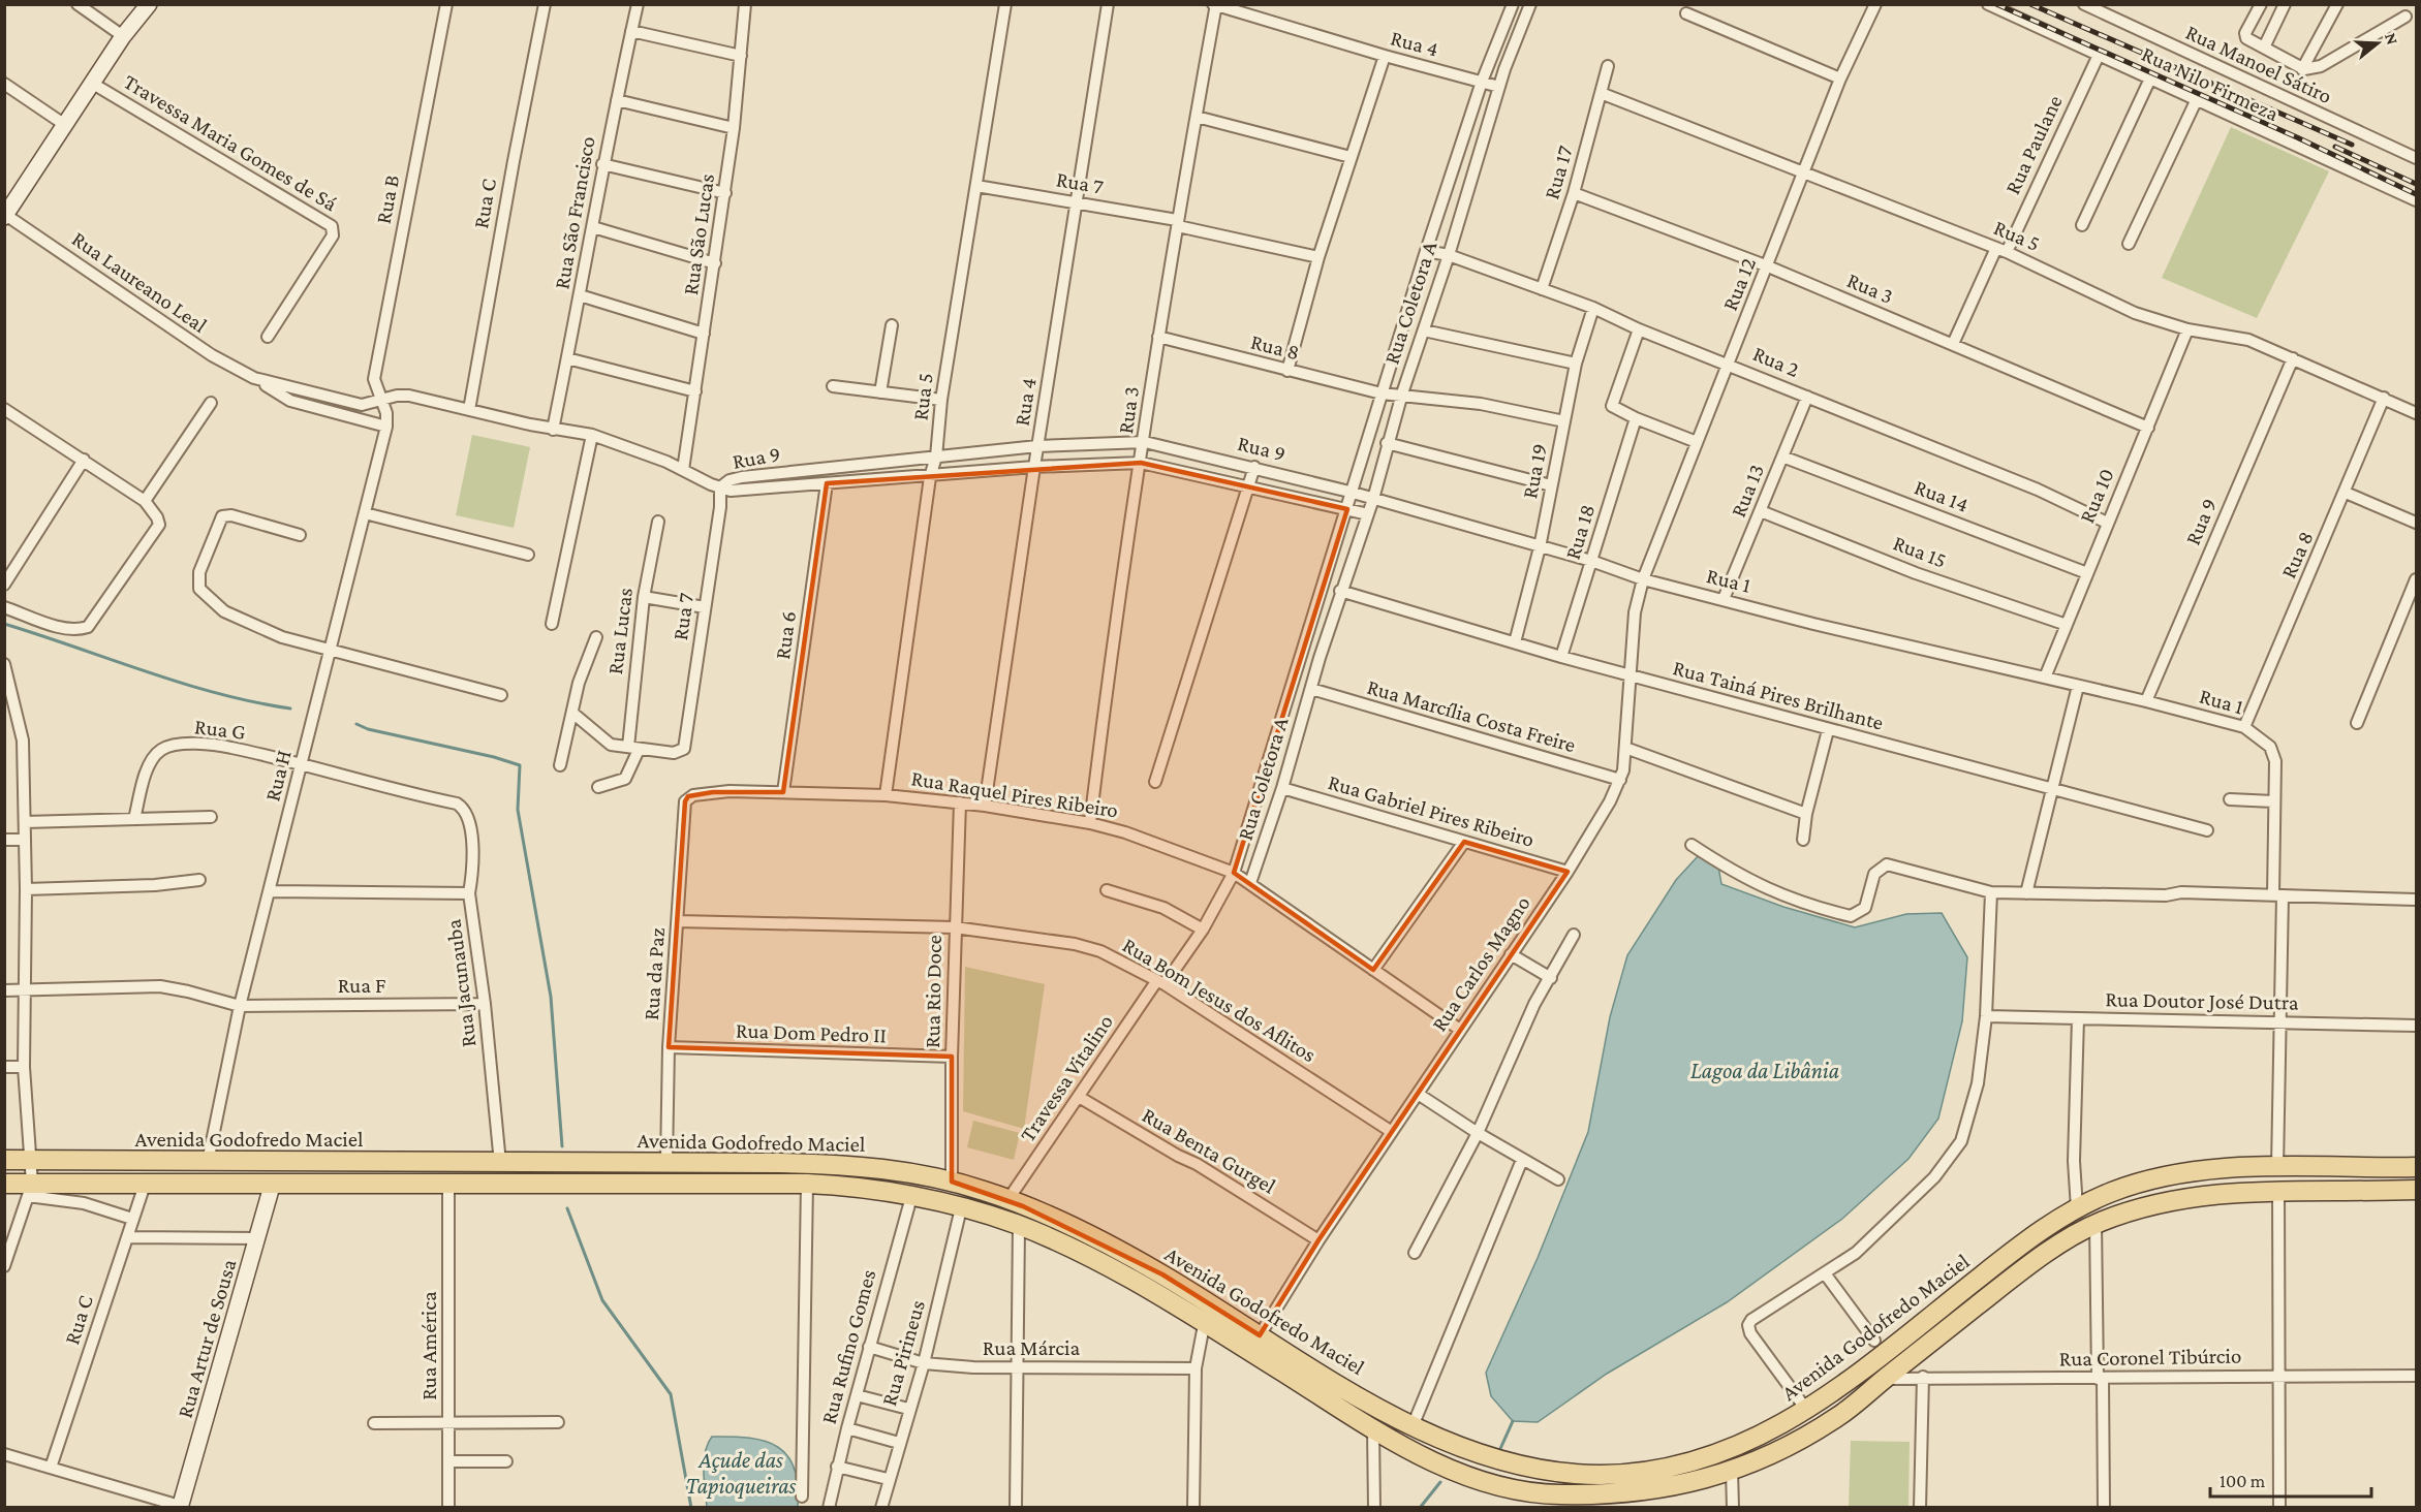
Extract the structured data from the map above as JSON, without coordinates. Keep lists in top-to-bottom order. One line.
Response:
{"streets":{"main road":["Avenida Godofredo Maciel"],"street":["Rua 4","Rua Manoel Sátiro","Rua Nilo Firmeza","Travessa Maria Gomes de Sá","Rua Paulane","Rua 17","Rua 7","Rua B","Rua C","Rua São Francisco","Rua São Lucas","Rua 5","Rua Laureano Leal","Rua 12","Rua 3","Rua Coletora A","Rua 8","Rua 2","Rua 9","Rua 19","Rua 13","Rua 14","Rua 10","Rua 18","Rua 15","Rua 1","Rua Lucas","Rua 6","Rua Tainá Pires Brilhante","Rua Marcília Costa Freire","Rua G","Rua H","Rua Raquel Pires Ribeiro","Rua Gabriel Pires Ribeiro","Rua Carlos Magno","Rua da Paz","Rua Jacunauba","Rua F","Rua Rio Doce","Rua Bom Jesus dos Aflitos","Rua Doutor José Dutra","Rua Dom Pedro II","Travessa Vitalino","Rua Benta Gurgel","Rua Artur de Sousa","Rua América","Rua Rufino Gomes","Rua Márcia","Rua Pirineus","Rua Coronel Tibúrcio"]},"crossings":[["Rua 4","Rua 7"],["Rua 4","Rua 3"],["Rua 4","Rua Coletora A"],["Rua 4","Rua 9"],["Rua 4","Rua Raquel Pires Ribeiro"],["Rua Nilo Firmeza","Rua Paulane"],["Rua Paulane","Rua 5"],["Rua Paulane","Rua 3"],["Rua 17","Rua 5"],["Rua 17","Rua 3"],["Rua 17","Rua 2"],["Rua 7","Rua 5"],["Rua 7","Rua Laureano Leal"],["Rua 7","Rua 3"],["Rua 7","Rua 9"],["Rua 7","Rua Lucas"],["Rua B","Rua Laureano Leal"],["Rua B","Rua H"],["Rua C","Rua Laureano Leal"],["Rua C","Avenida Godofredo Maciel"],["Rua São Francisco","Rua Laureano Leal"],["Rua São Lucas","Rua Laureano Leal"],["Rua 5","Rua 12"],["Rua 5","Rua 8"],["Rua 5","Rua 9"],["Rua 5","Rua 10"],["Rua 5","Rua Raquel Pires Ribeiro"],["Rua Laureano Leal","Rua 9"],["Rua Laureano Leal","Rua H"],["Rua 12","Rua 3"],["Rua 12","Rua 2"],["Rua 12","Rua 1"],["Rua 12","Rua Carlos Magno"],["Rua 3","Rua 8"],["Rua 3","Rua 9"],["Rua 3","Rua 10"],["Rua 3","Rua Raquel Pires Ribeiro"],["Rua Coletora A","Rua 8"],["Rua Coletora A","Rua 2"],["Rua Coletora A","Rua 9"],["Rua Coletora A","Rua 1"],["Rua Coletora A","Rua Tainá Pires Brilhante"],["Rua Coletora A","Rua Marcília Costa Freire"],["Rua Coletora A","Rua Raquel Pires Ribeiro"],["Rua Coletora A","Rua Gabriel Pires Ribeiro"],["Rua Coletora A","Travessa Vitalino"],["Rua 8","Rua 19"],["Rua 8","Rua 1"],["Rua 2","Rua 19"],["Rua 2","Rua 13"],["Rua 2","Rua 10"],["Rua 9","Rua 1"],["Rua 9","Rua 6"],["Rua 19","Rua 1"],["Rua 19","Rua Tainá Pires Brilhante"],["Rua 13","Rua 14"],["Rua 13","Rua 15"],["Rua 13","Rua 1"],["Rua 14","Rua 10"],["Rua 10","Rua 15"],["Rua 10","Rua 1"],["Rua 18","Rua 1"],["Rua 18","Rua Tainá Pires Brilhante"],["Rua 1","Rua Carlos Magno"],["Rua 6","Rua Raquel Pires Ribeiro"],["Rua Tainá Pires Brilhante","Rua Carlos Magno"],["Rua Marcília Costa Freire","Rua Carlos Magno"],["Rua G","Rua H"],["Rua G","Rua Jacunauba"],["Rua H","Rua F"],["Rua H","Avenida Godofredo Maciel"],["Rua Raquel Pires Ribeiro","Rua Carlos Magno"],["Rua Raquel Pires Ribeiro","Rua da Paz"],["Rua Raquel Pires Ribeiro","Rua Rio Doce"],["Rua Raquel Pires Ribeiro","Travessa Vitalino"],["Rua Gabriel Pires Ribeiro","Rua Carlos Magno"],["Rua Carlos Magno","Rua Bom Jesus dos Aflitos"],["Rua Carlos Magno","Avenida Godofredo Maciel"],["Rua Carlos Magno","Rua Benta Gurgel"],["Rua da Paz","Rua Bom Jesus dos Aflitos"],["Rua da Paz","Rua Dom Pedro II"],["Rua da Paz","Avenida Godofredo Maciel"],["Rua Jacunauba","Rua F"],["Rua Jacunauba","Avenida Godofredo Maciel"],["Rua Rio Doce","Rua Bom Jesus dos Aflitos"],["Rua Rio Doce","Rua Dom Pedro II"],["Rua Rio Doce","Avenida Godofredo Maciel"],["Rua Bom Jesus dos Aflitos","Travessa Vitalino"],["Travessa Vitalino","Avenida Godofredo Maciel"],["Travessa Vitalino","Rua Benta Gurgel"],["Avenida Godofredo Maciel","Rua Artur de Sousa"],["Avenida Godofredo Maciel","Rua América"],["Avenida Godofredo Maciel","Rua Rufino Gomes"],["Avenida Godofredo Maciel","Rua Pirineus"],["Avenida Godofredo Maciel","Rua Coronel Tibúrcio"],["Rua Rufino Gomes","Rua Márcia"],["Rua Márcia","Rua Pirineus"]],"water":["Lagoa da Libânia","Açude das Tapioqueiras"],"scale_bar":"100 m","north":"right"}
